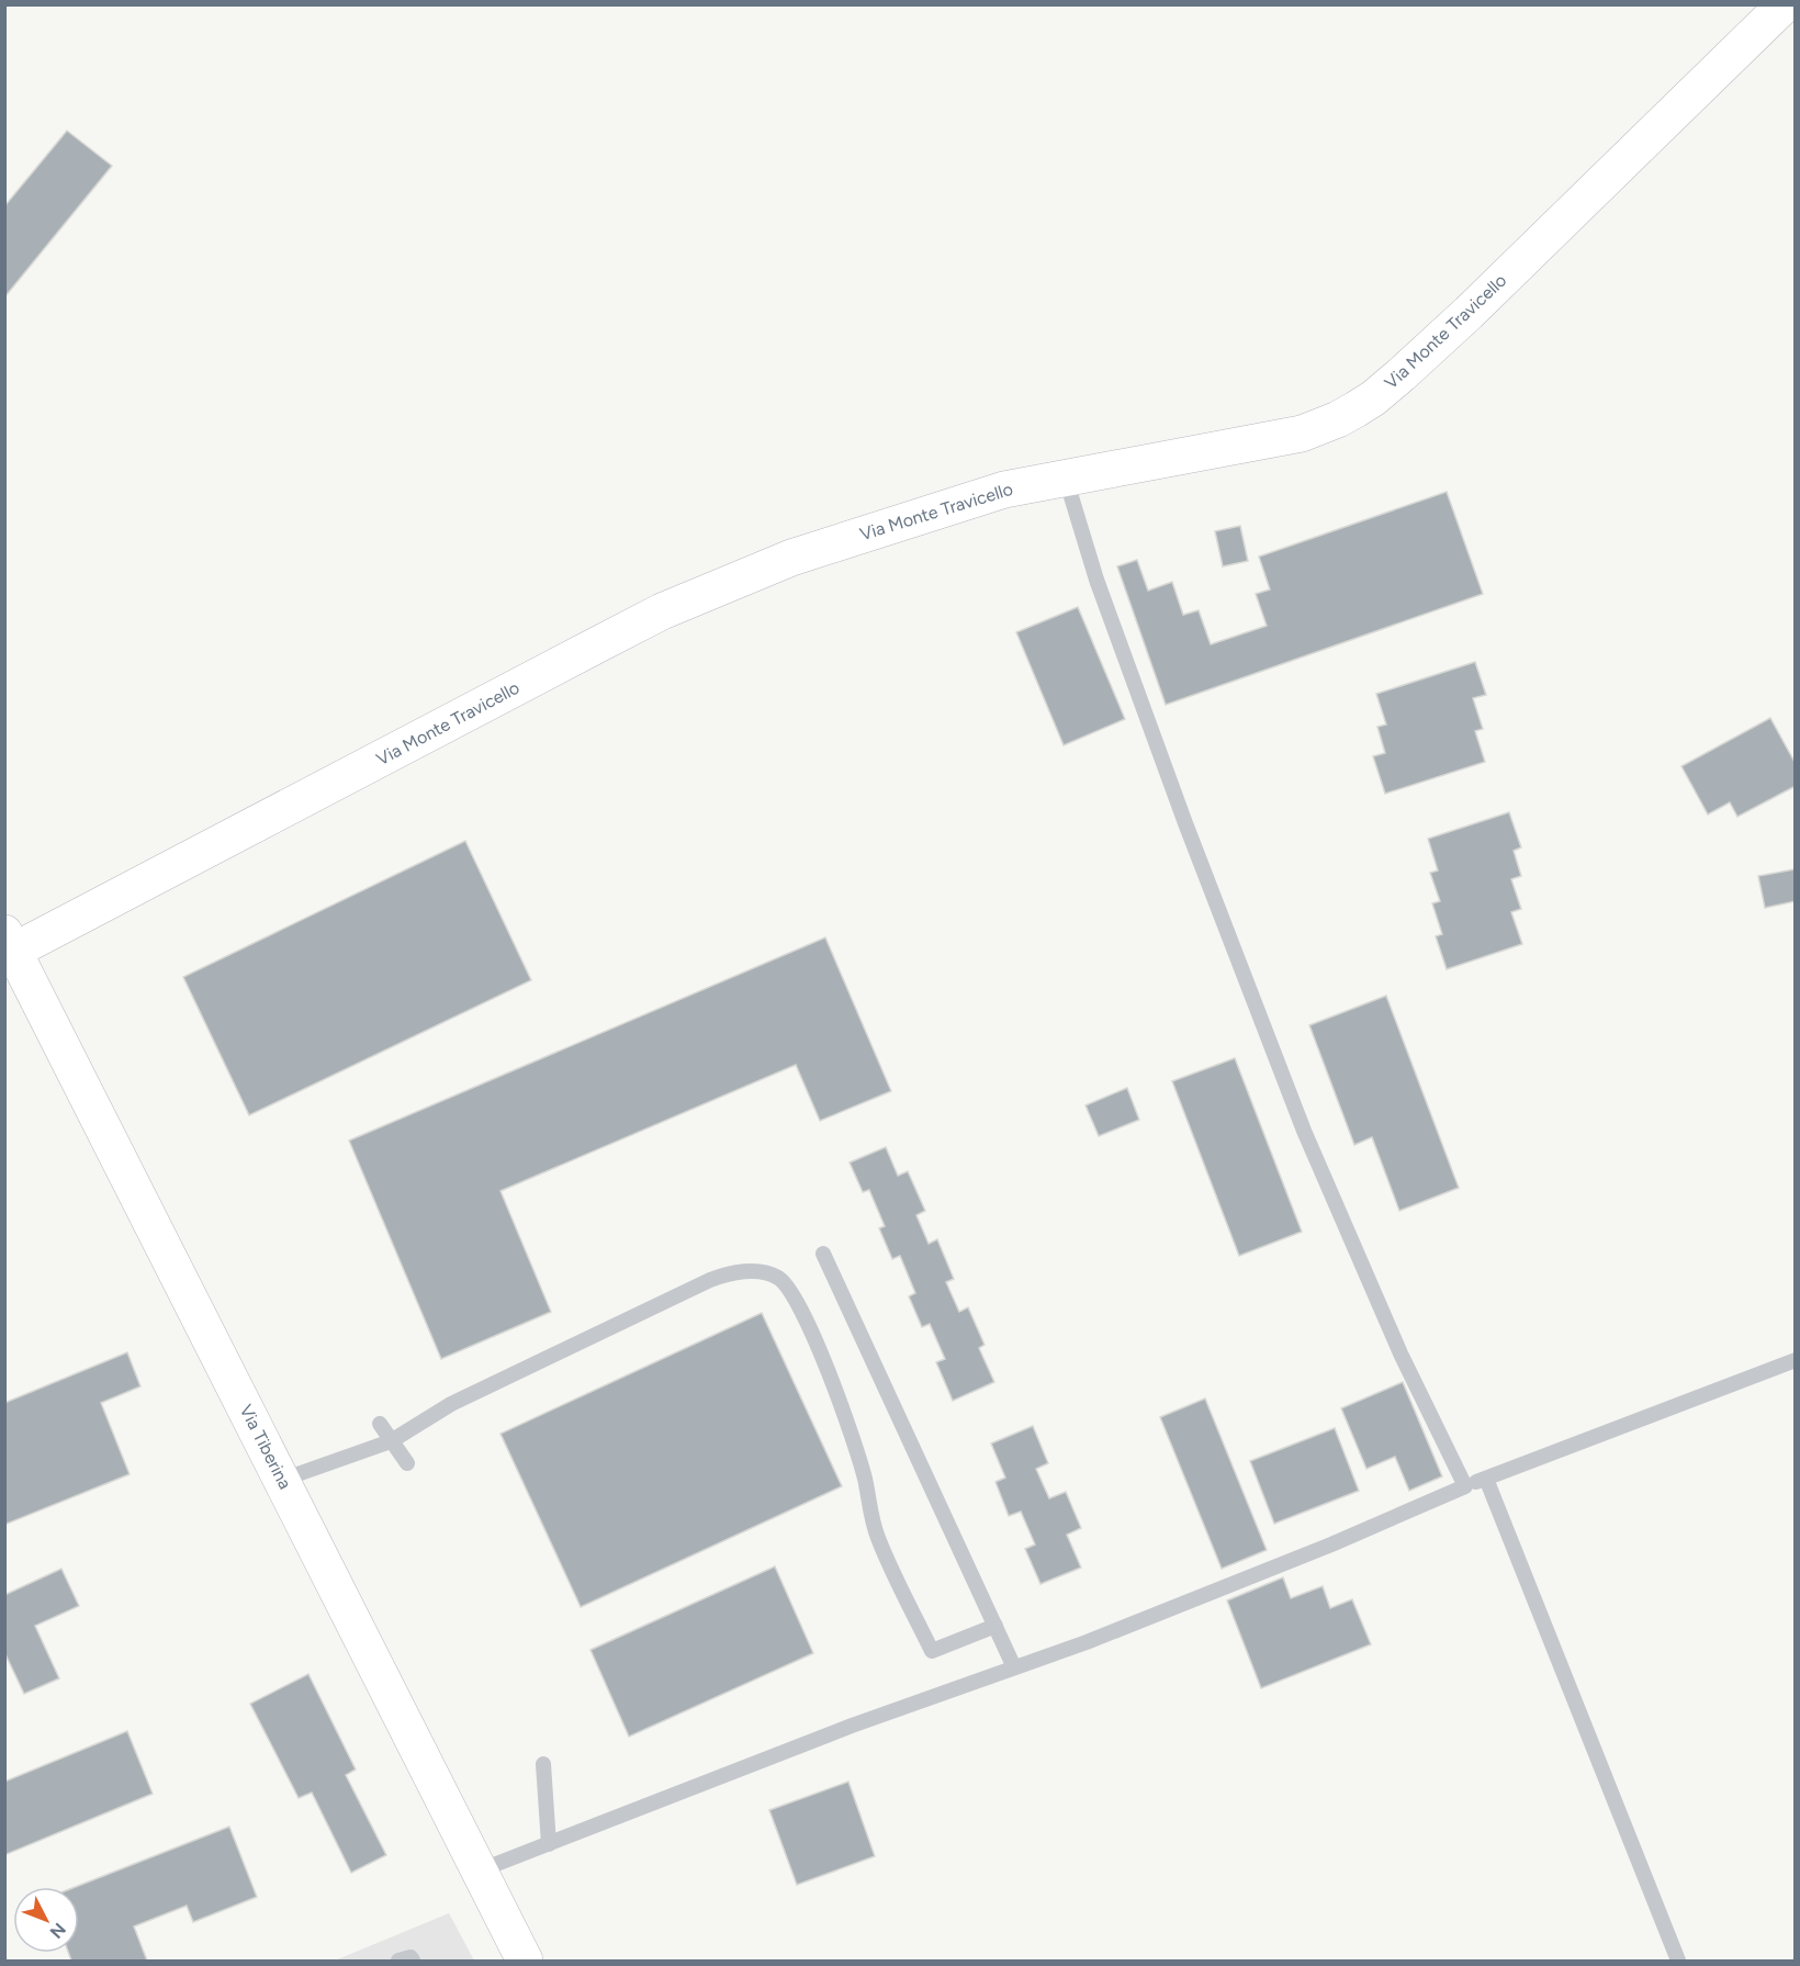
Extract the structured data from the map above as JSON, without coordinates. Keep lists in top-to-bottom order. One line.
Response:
{"streets":{"street":["Via Monte Travicello","Via Tiberina"]},"crossings":[["Via Monte Travicello","Via Tiberina"]],"north":"bottom right"}
